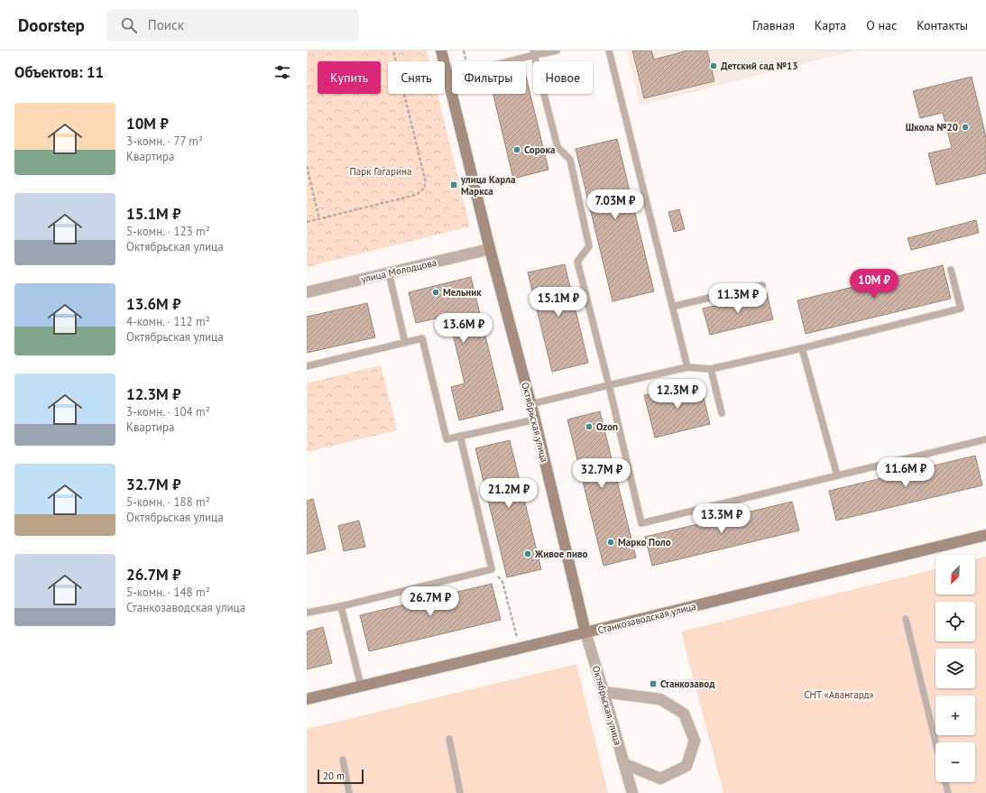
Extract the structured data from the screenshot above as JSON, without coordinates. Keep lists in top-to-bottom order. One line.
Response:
{"streets":{"street":["улица Молодцова","Октябрьская улица","Станкозаводская улица"]},"crossings":[["улица Молодцова","Октябрьская улица"],["Октябрьская улица","Станкозаводская улица"]],"parks":["Парк Гагарина","СНТ «Авангард»"],"places":{"other":["Детский сад №13","Школа №20","Сорока","Мельник","Ozon","Марко Поло","Живое пиво"],"transit":["улица Карла Маркса","Станкозавод"]},"scale_bar":"20 m","north":"bottom left","page":{"header":"Doorstep","search":"Поиск","nav":["Главная","Карта","О нас","Контакты"],"heading":"Объектов: 11","chip":["Купить","Снять","Фильтры","Новое"],"list":[{"name":"10M ₽","note":"3-комн. · 77 m² · Квартира"},{"name":"15.1M ₽","note":"5-комн. · 123 m² · Октябрьская улица"},{"name":"13.6M ₽","note":"4-комн. · 112 m² · Октябрьская улица"},{"name":"12.3M ₽","note":"3-комн. · 104 m² · Квартира"},{"name":"32.7M ₽","note":"5-комн. · 188 m² · Октябрьская улица"},{"name":"26.7M ₽","note":"5-комн. · 148 m² · Станкозаводская улица"}],"price":["7.03M ₽","10M ₽","11.3M ₽","15.1M ₽","13.6M ₽","12.3M ₽","11.6M ₽","32.7M ₽","21.2M ₽","13.3M ₽","26.7M ₽"],"map_buttons":["+","−"],"scale":"20 m"}}
